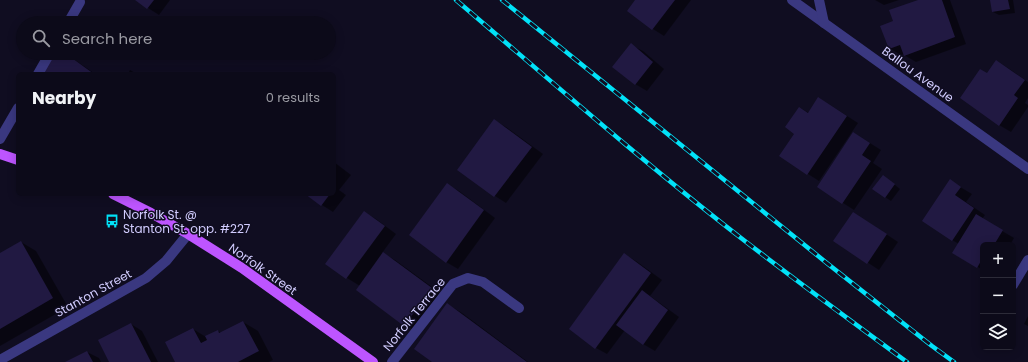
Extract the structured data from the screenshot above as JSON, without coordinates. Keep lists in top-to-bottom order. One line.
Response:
{"streets":{"main road":["Norfolk Street"],"street":["Ballou Avenue","Stanton Street","Norfolk Terrace"]},"crossings":[["Norfolk Street","Stanton Street"]],"places":{"bus stop":["Norfolk St. @ Stanton St. opp. #227"]},"page":{"search":"Search here","heading":["Nearby","0 results"],"map_buttons":["+","−"]}}
